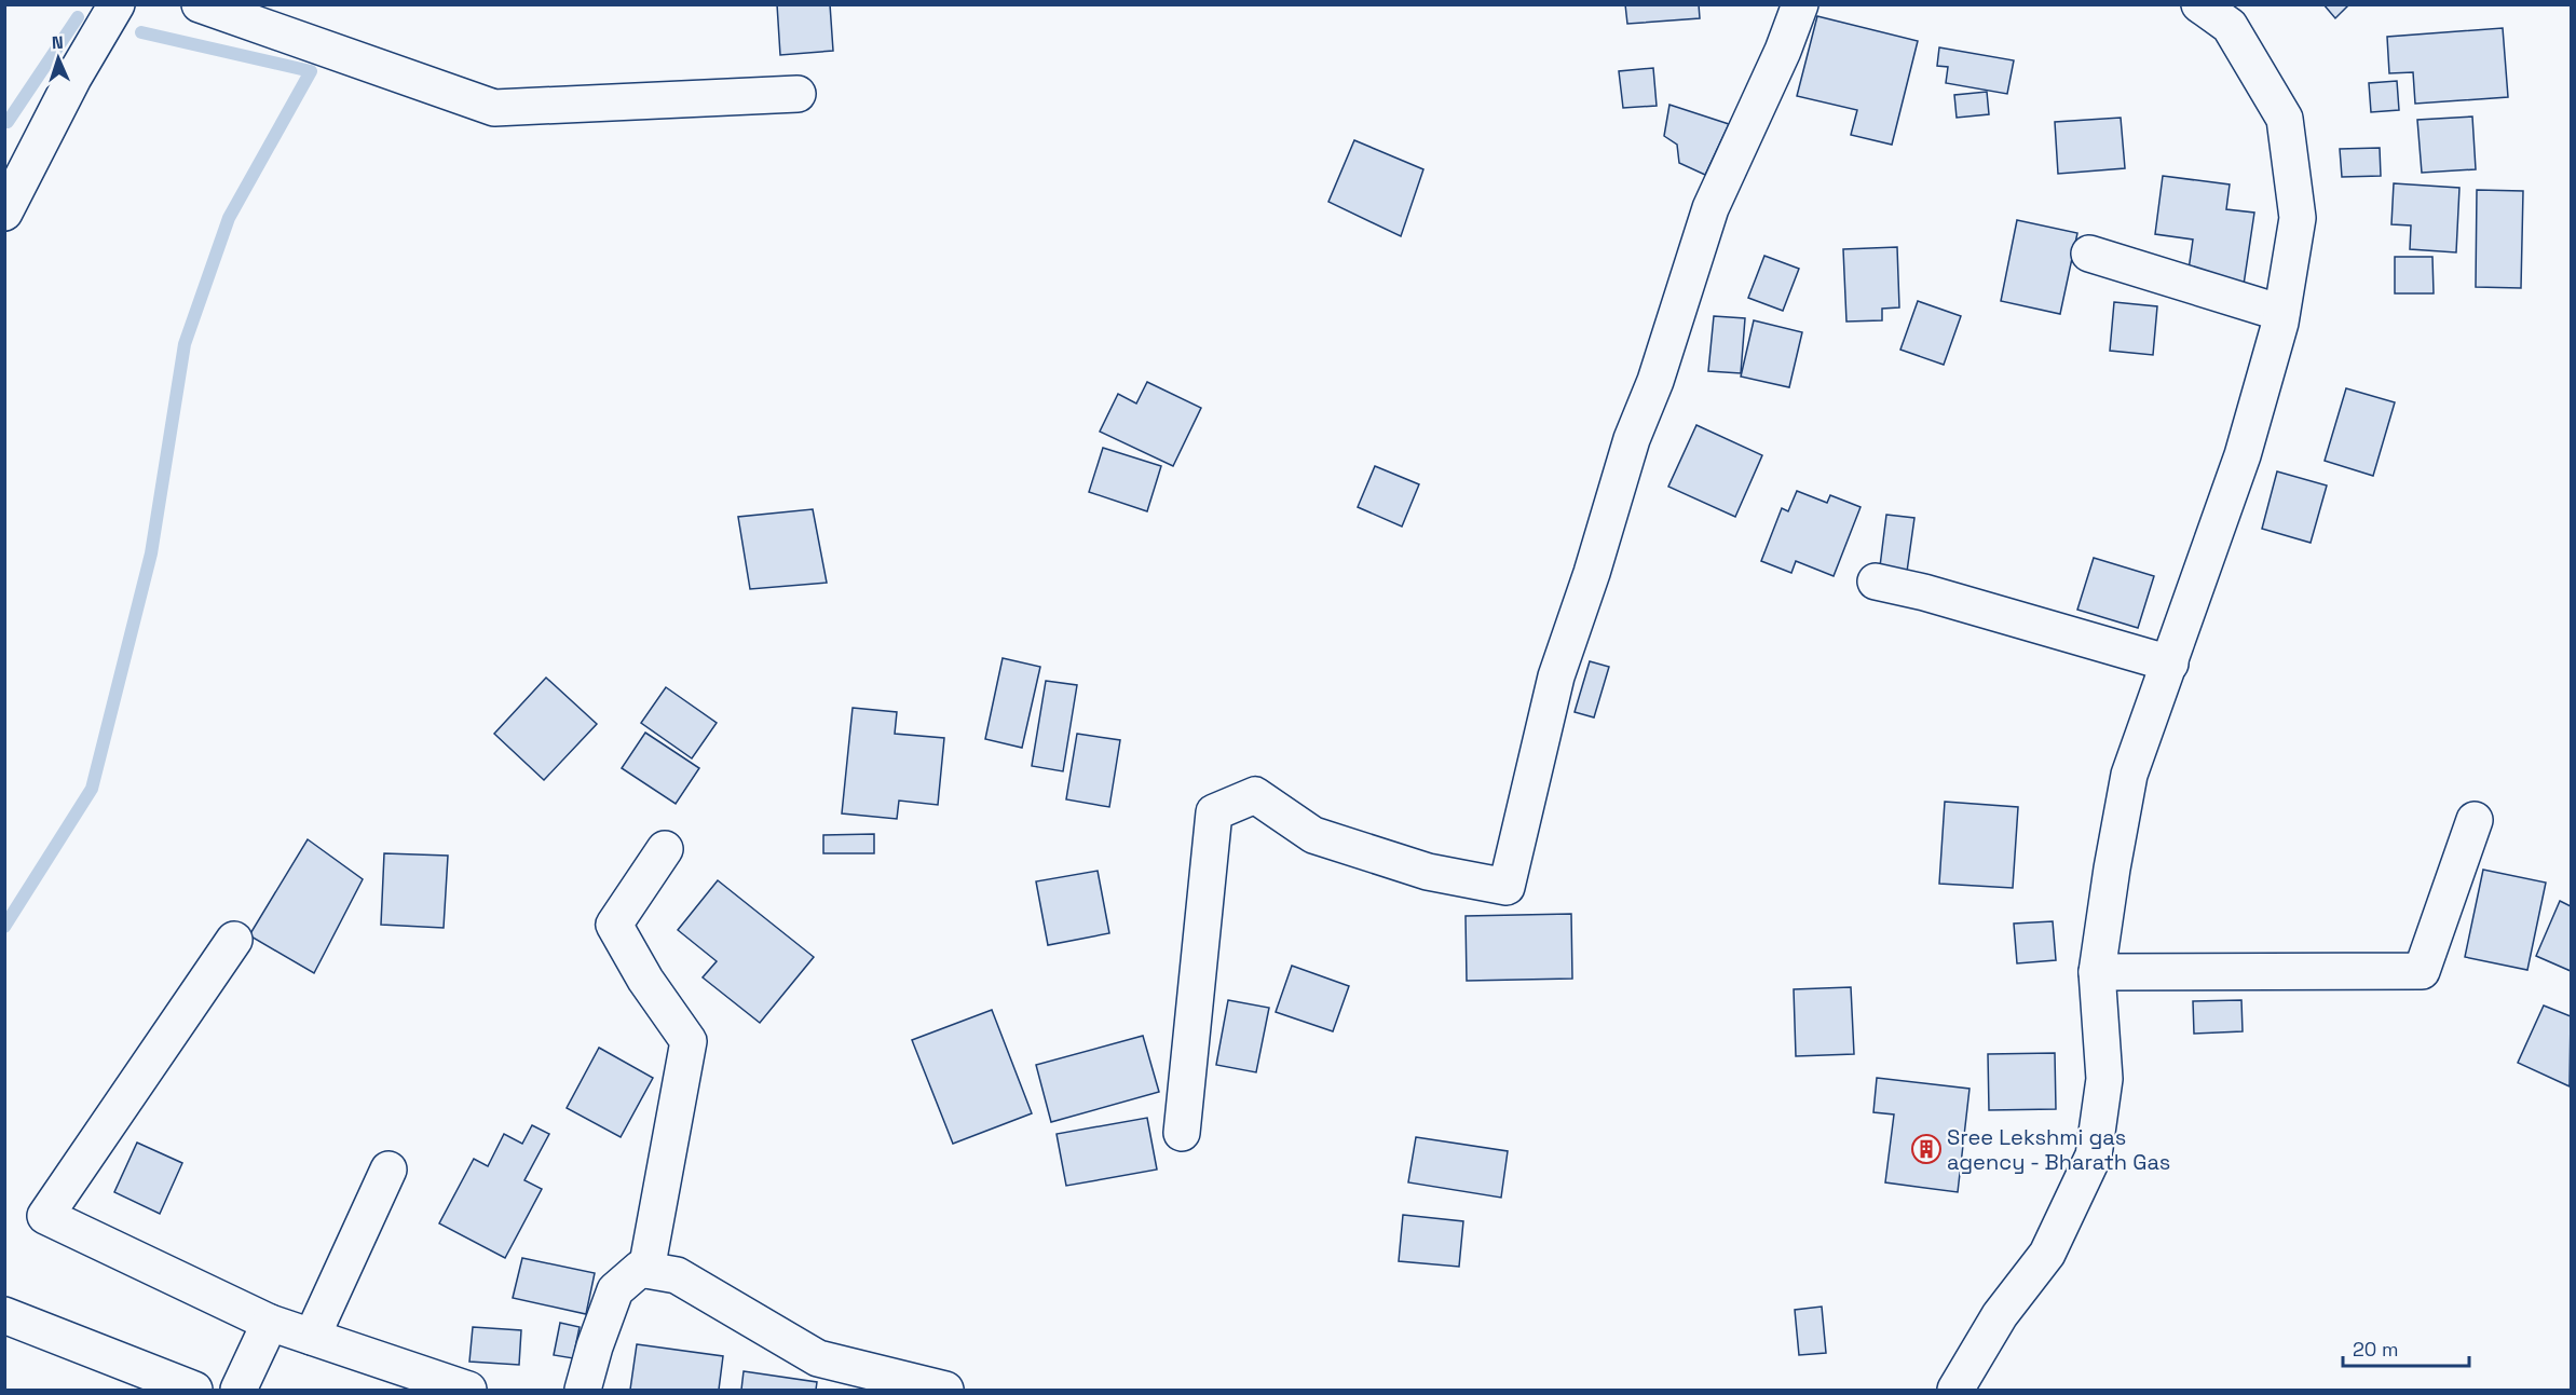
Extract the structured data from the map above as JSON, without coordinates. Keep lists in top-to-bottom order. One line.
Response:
{"places":{"building":["Sree Lekshmi gas agency - Bharath Gas"]},"scale_bar":"20 m","north":"top"}
